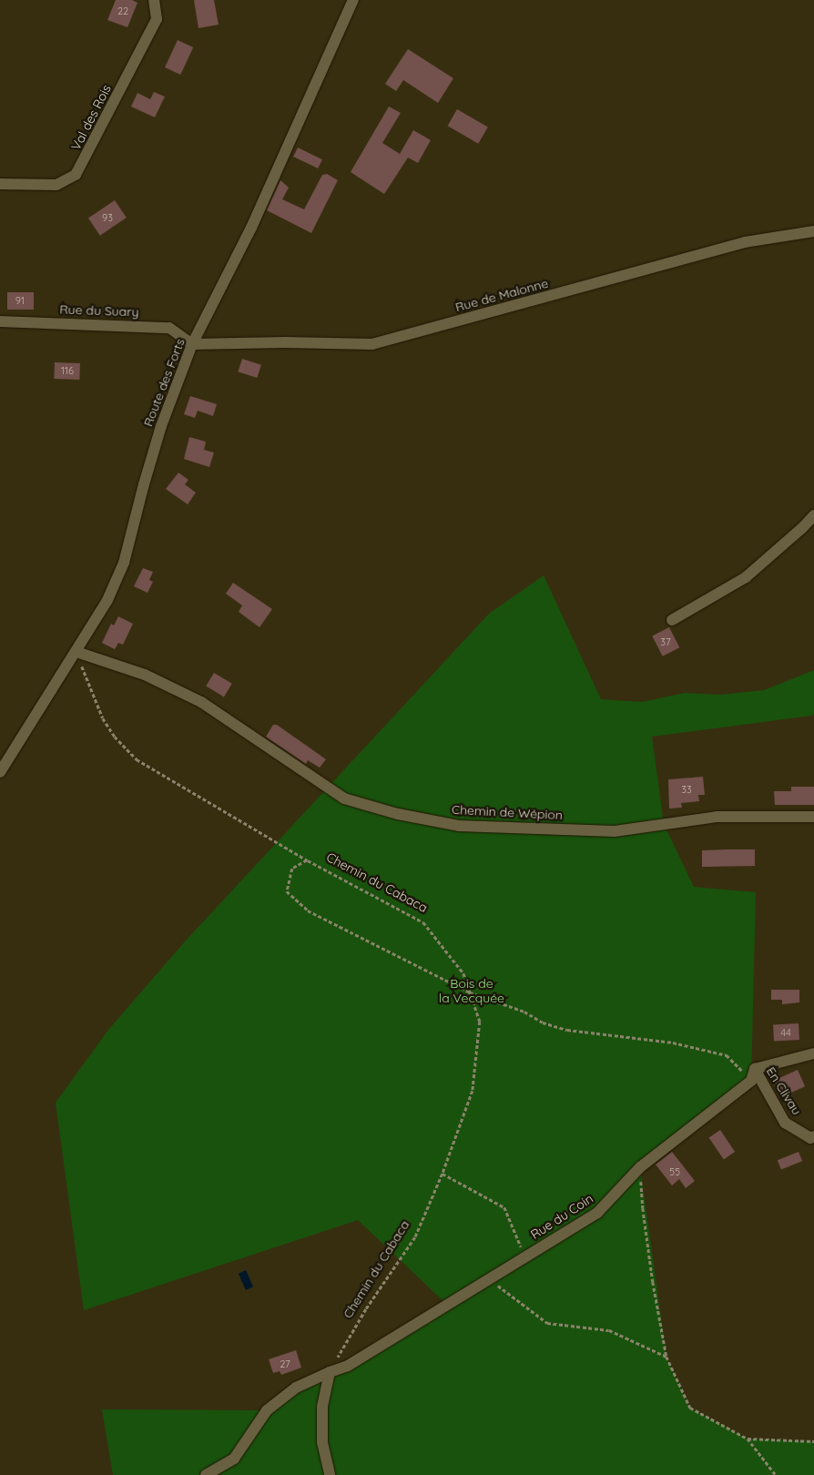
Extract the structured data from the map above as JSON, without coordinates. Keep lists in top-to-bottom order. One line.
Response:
{"streets":{"street":["Val des Rois","Rue de Malonne","Rue du Suary","Route des Forts","Chemin de Wépion","En Clivau","Rue du Coin"],"path":["Chemin du Cabaca"]},"crossings":[["Rue de Malonne","Rue du Suary"],["Rue de Malonne","Route des Forts"],["Rue du Suary","Route des Forts"],["Route des Forts","Chemin de Wépion"],["Route des Forts","Chemin du Cabaca"],["Chemin de Wépion","Chemin du Cabaca"],["Chemin du Cabaca","Rue du Coin"]],"parks":["Bois de la Vecquée"],"house_numbers":["22","93","91","116","37","33","44","55","27"]}
